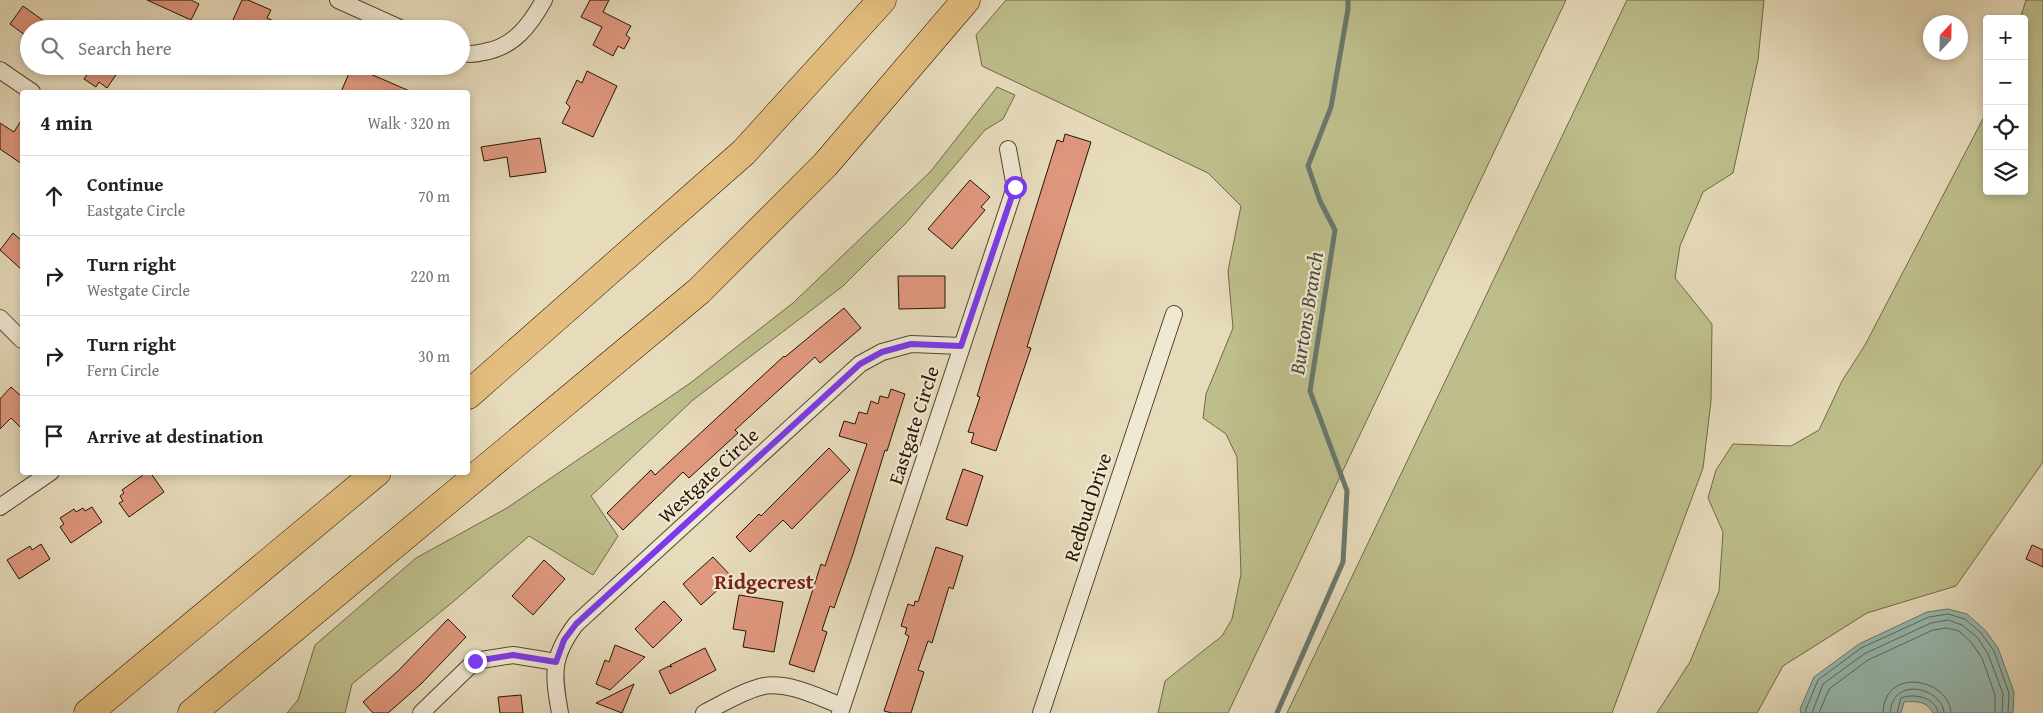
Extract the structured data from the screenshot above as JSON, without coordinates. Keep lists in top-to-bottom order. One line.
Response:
{"streets":{"street":["Eastgate Circle","Westgate Circle","Redbud Drive"]},"crossings":[["Eastgate Circle","Westgate Circle"]],"districts":["Ridgecrest"],"water":["Burtons Branch"],"north":"top","page":{"map_buttons":["+","−"],"search":"Search here","heading":["4 min","Walk · 320 m"],"list":[["Continue","Eastgate Circle","70 m"],["Turn right","Westgate Circle","220 m"],["Turn right","Fern Circle","30 m"],"Arrive at destination"]}}
